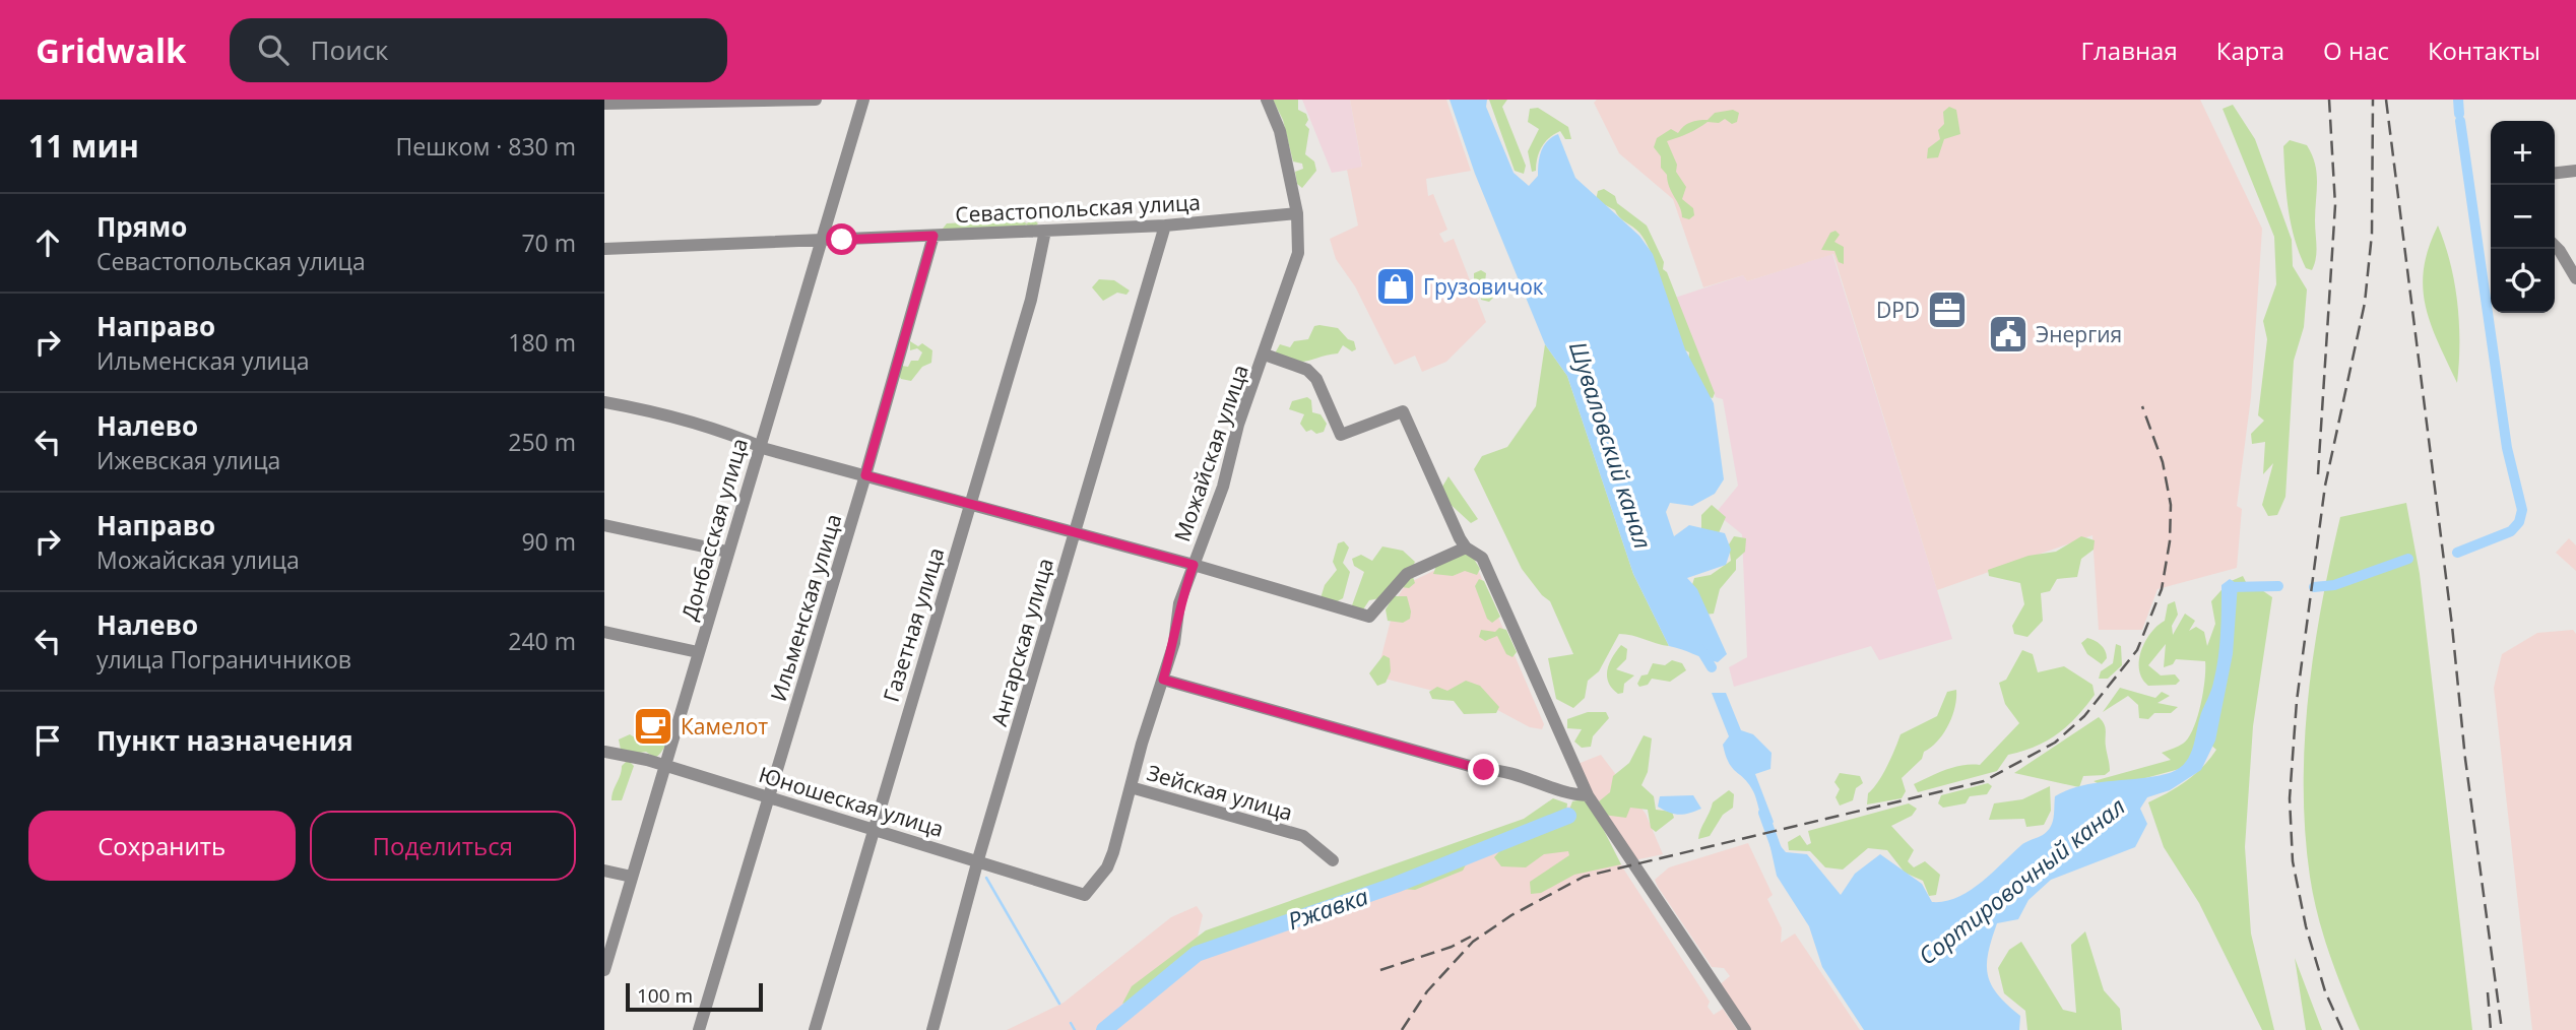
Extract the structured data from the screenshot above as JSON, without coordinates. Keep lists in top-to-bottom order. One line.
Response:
{"streets":{"street":["Севастопольская улица","Можайская улица","Донбасская улица","Ильменская улица","Газетная улица","Ангарская улица","Зейская улица","Юношеская улица"]},"crossings":[["Севастопольская улица","Можайская улица"],["Севастопольская улица","Донбасская улица"],["Севастопольская улица","Ильменская улица"],["Севастопольская улица","Газетная улица"],["Севастопольская улица","Ангарская улица"],["Можайская улица","Зейская улица"],["Можайская улица","Юношеская улица"],["Донбасская улица","Юношеская улица"],["Ильменская улица","Юношеская улица"],["Газетная улица","Юношеская улица"],["Ангарская улица","Юношеская улица"]],"water":["Шуваловский канал","Сортировочный канал","Ржавка"],"places":{"shop":["Грузовичок"],"office":["DPD"],"public building":["Энергия"],"cafe":["Камелот"]},"scale_bar":"100 m","page":{"header":"Gridwalk","search":"Поиск","nav":["Главная","Карта","О нас","Контакты"],"heading":["11 мин","Пешком · 830 m"],"map_buttons":["+","−"],"list":[["Прямо","Севастопольская улица","70 m"],["Направо","Ильменская улица","180 m"],["Налево","Ижевская улица","250 m"],["Направо","Можайская улица","90 m"],["Налево","улица Пограничников","240 m"],"Пункт назначения"],"buttons":["Сохранить","Поделиться"],"scale":"100 m"}}
